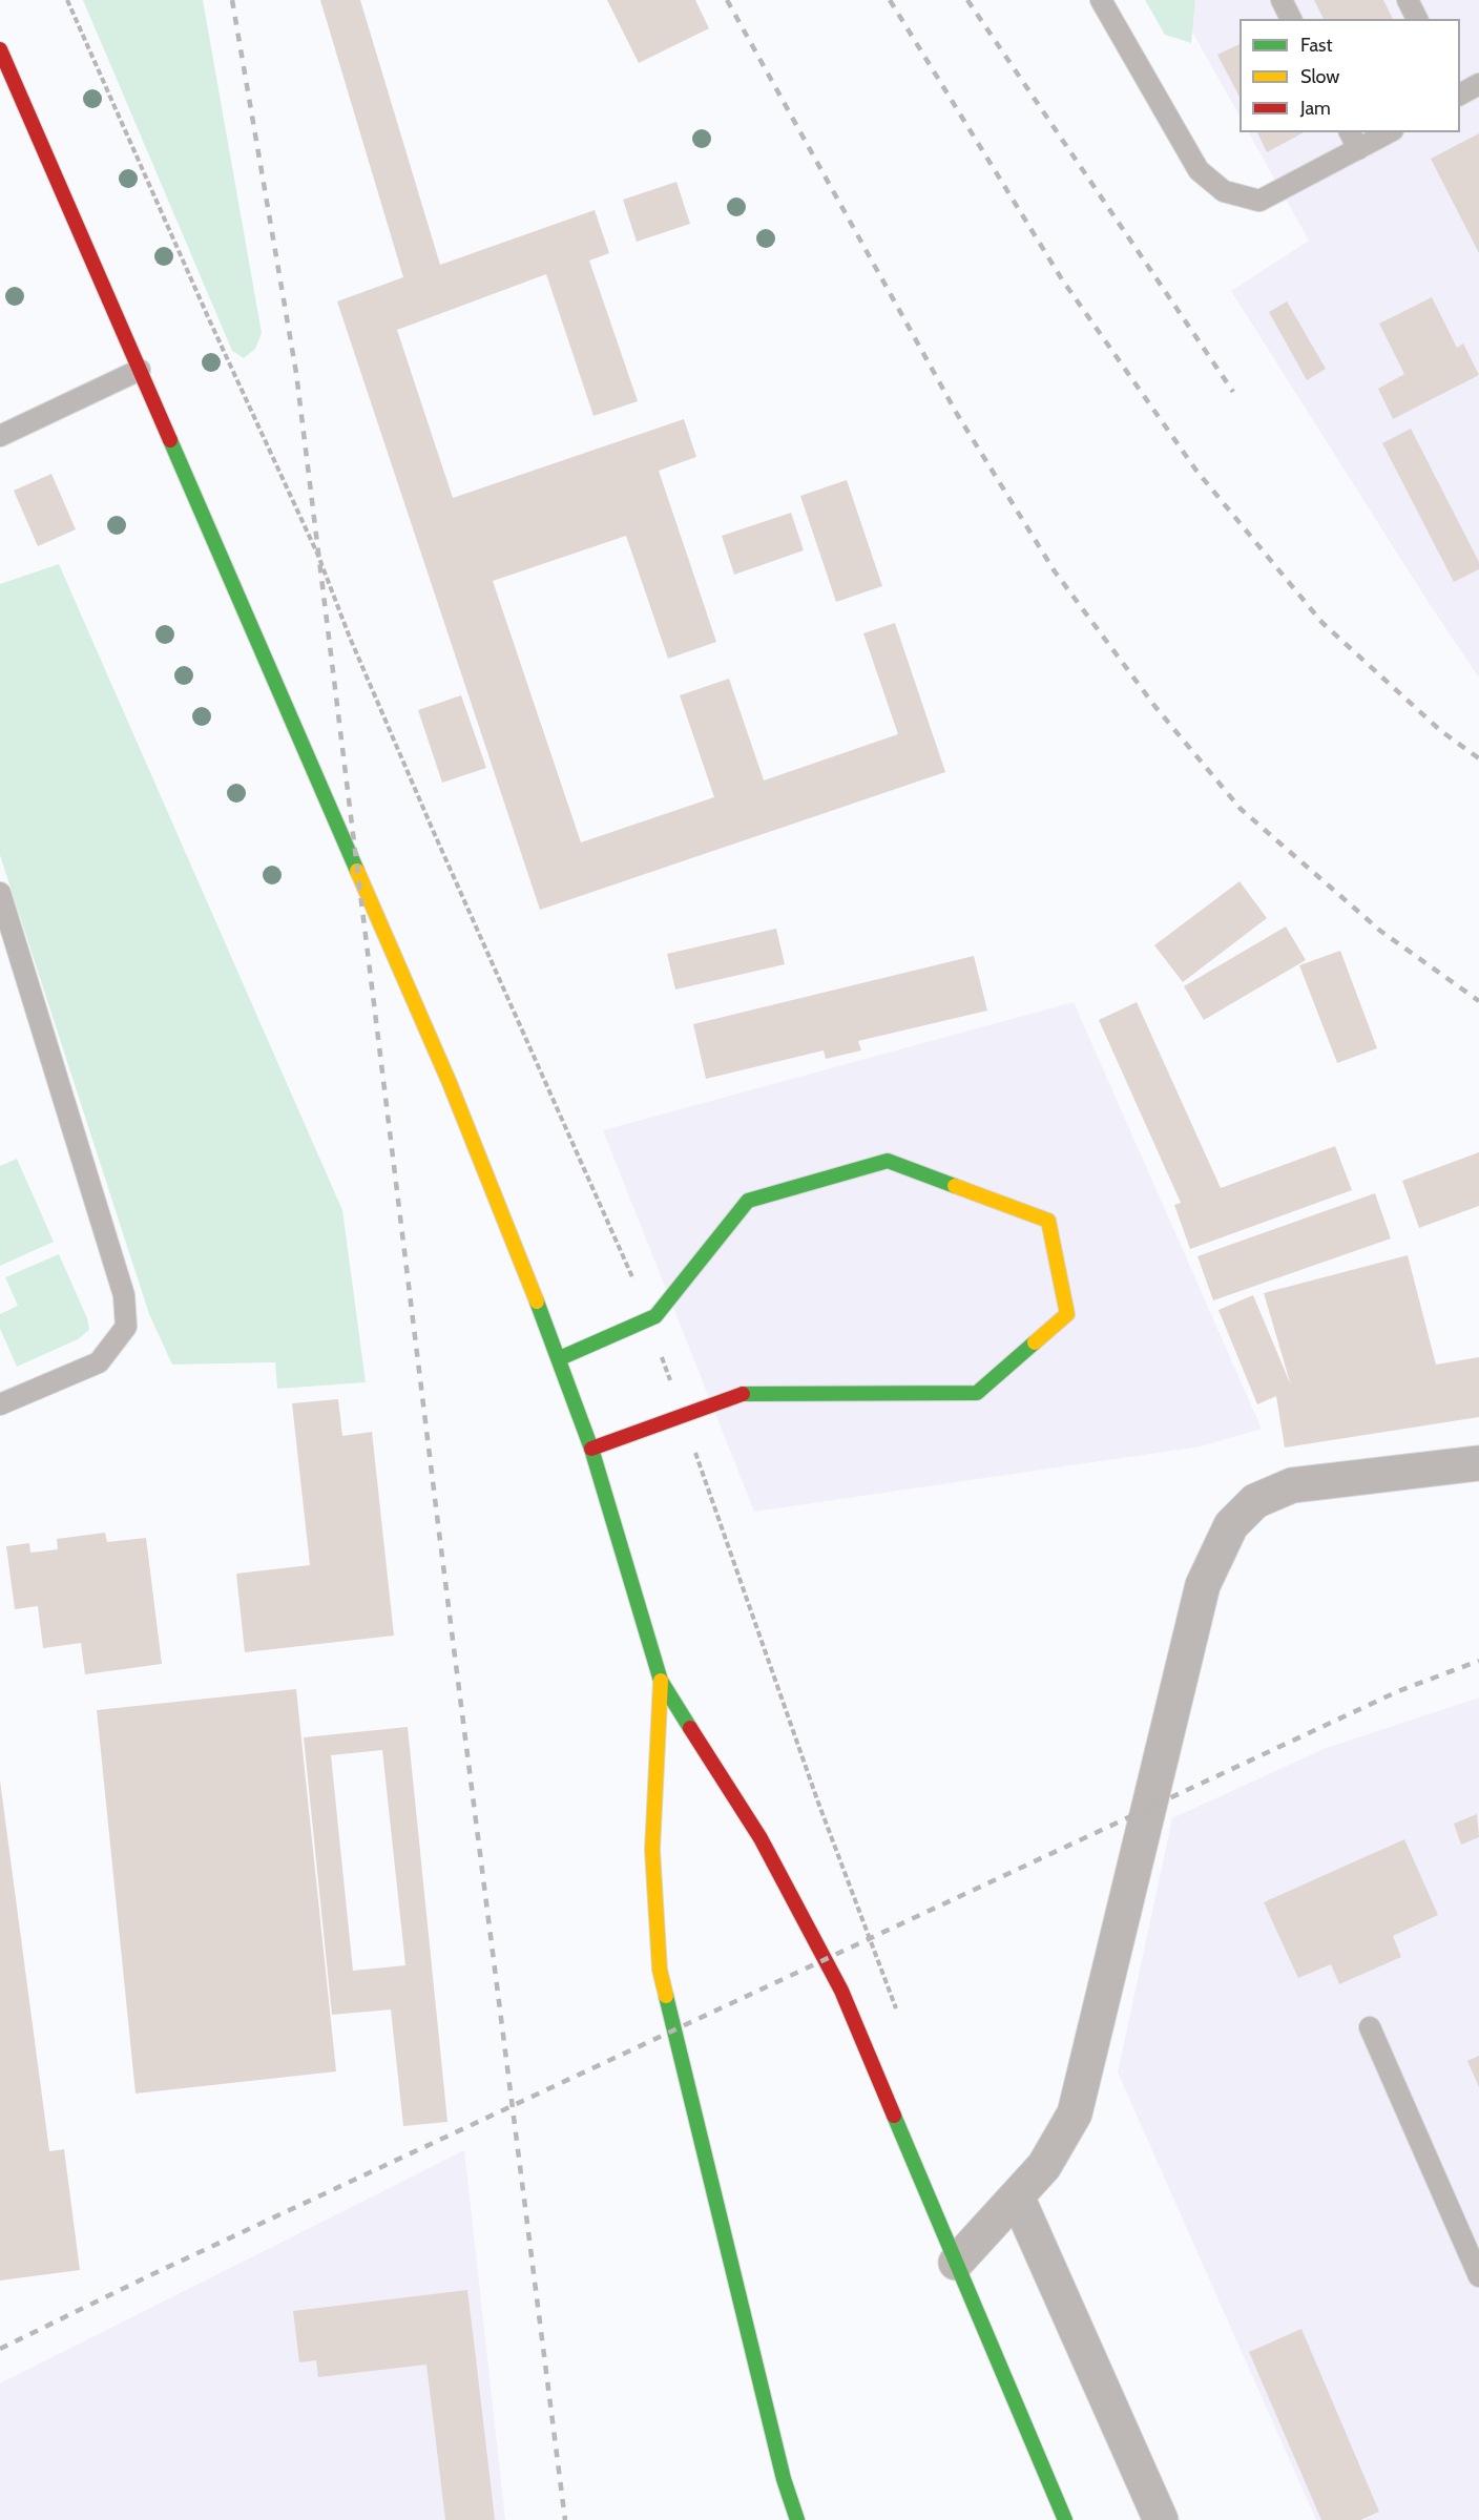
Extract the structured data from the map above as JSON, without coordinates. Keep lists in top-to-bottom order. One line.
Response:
{"legend":["Fast","Slow","Jam"]}
